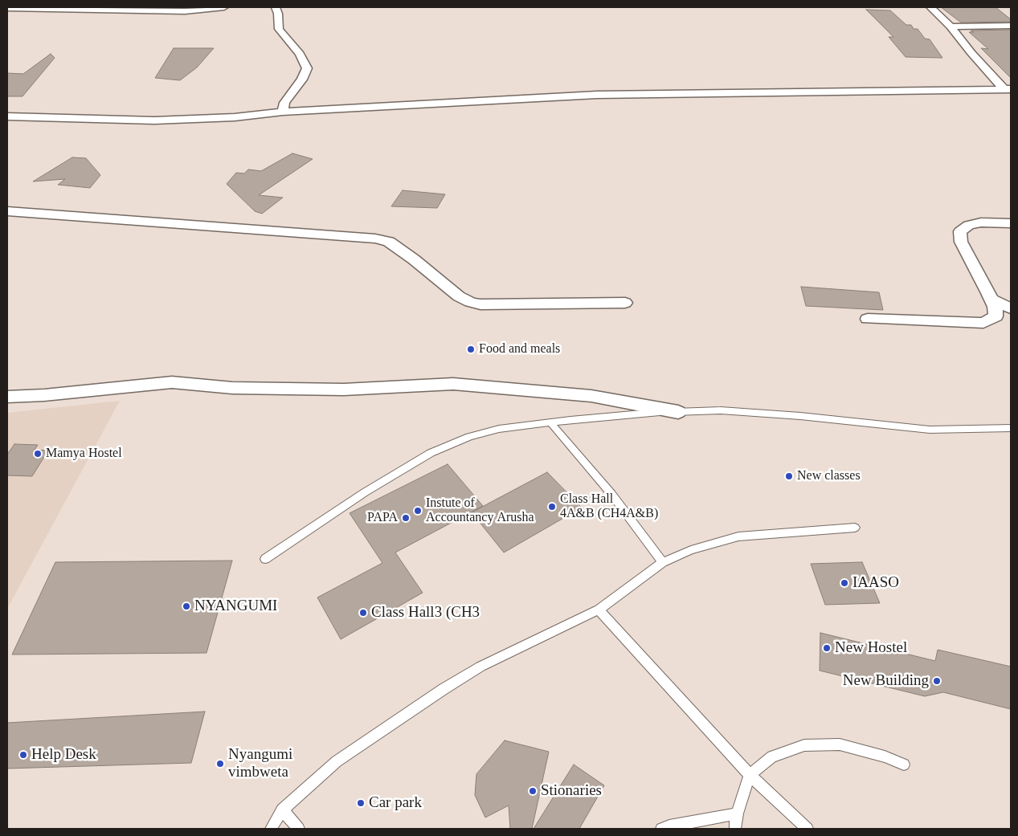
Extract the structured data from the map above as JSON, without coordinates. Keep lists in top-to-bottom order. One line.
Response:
{"places":["Food and meals","Mamya Hostel","New classes","Class Hall 4A&B (CH4A&B)","Instute of Accountancy Arusha","PAPA","IAASO","NYANGUMI","Class Hall3 (CH3","New Hostel","New Building","Help Desk","Nyangumi vimbweta","Stionaries","Car park"]}
